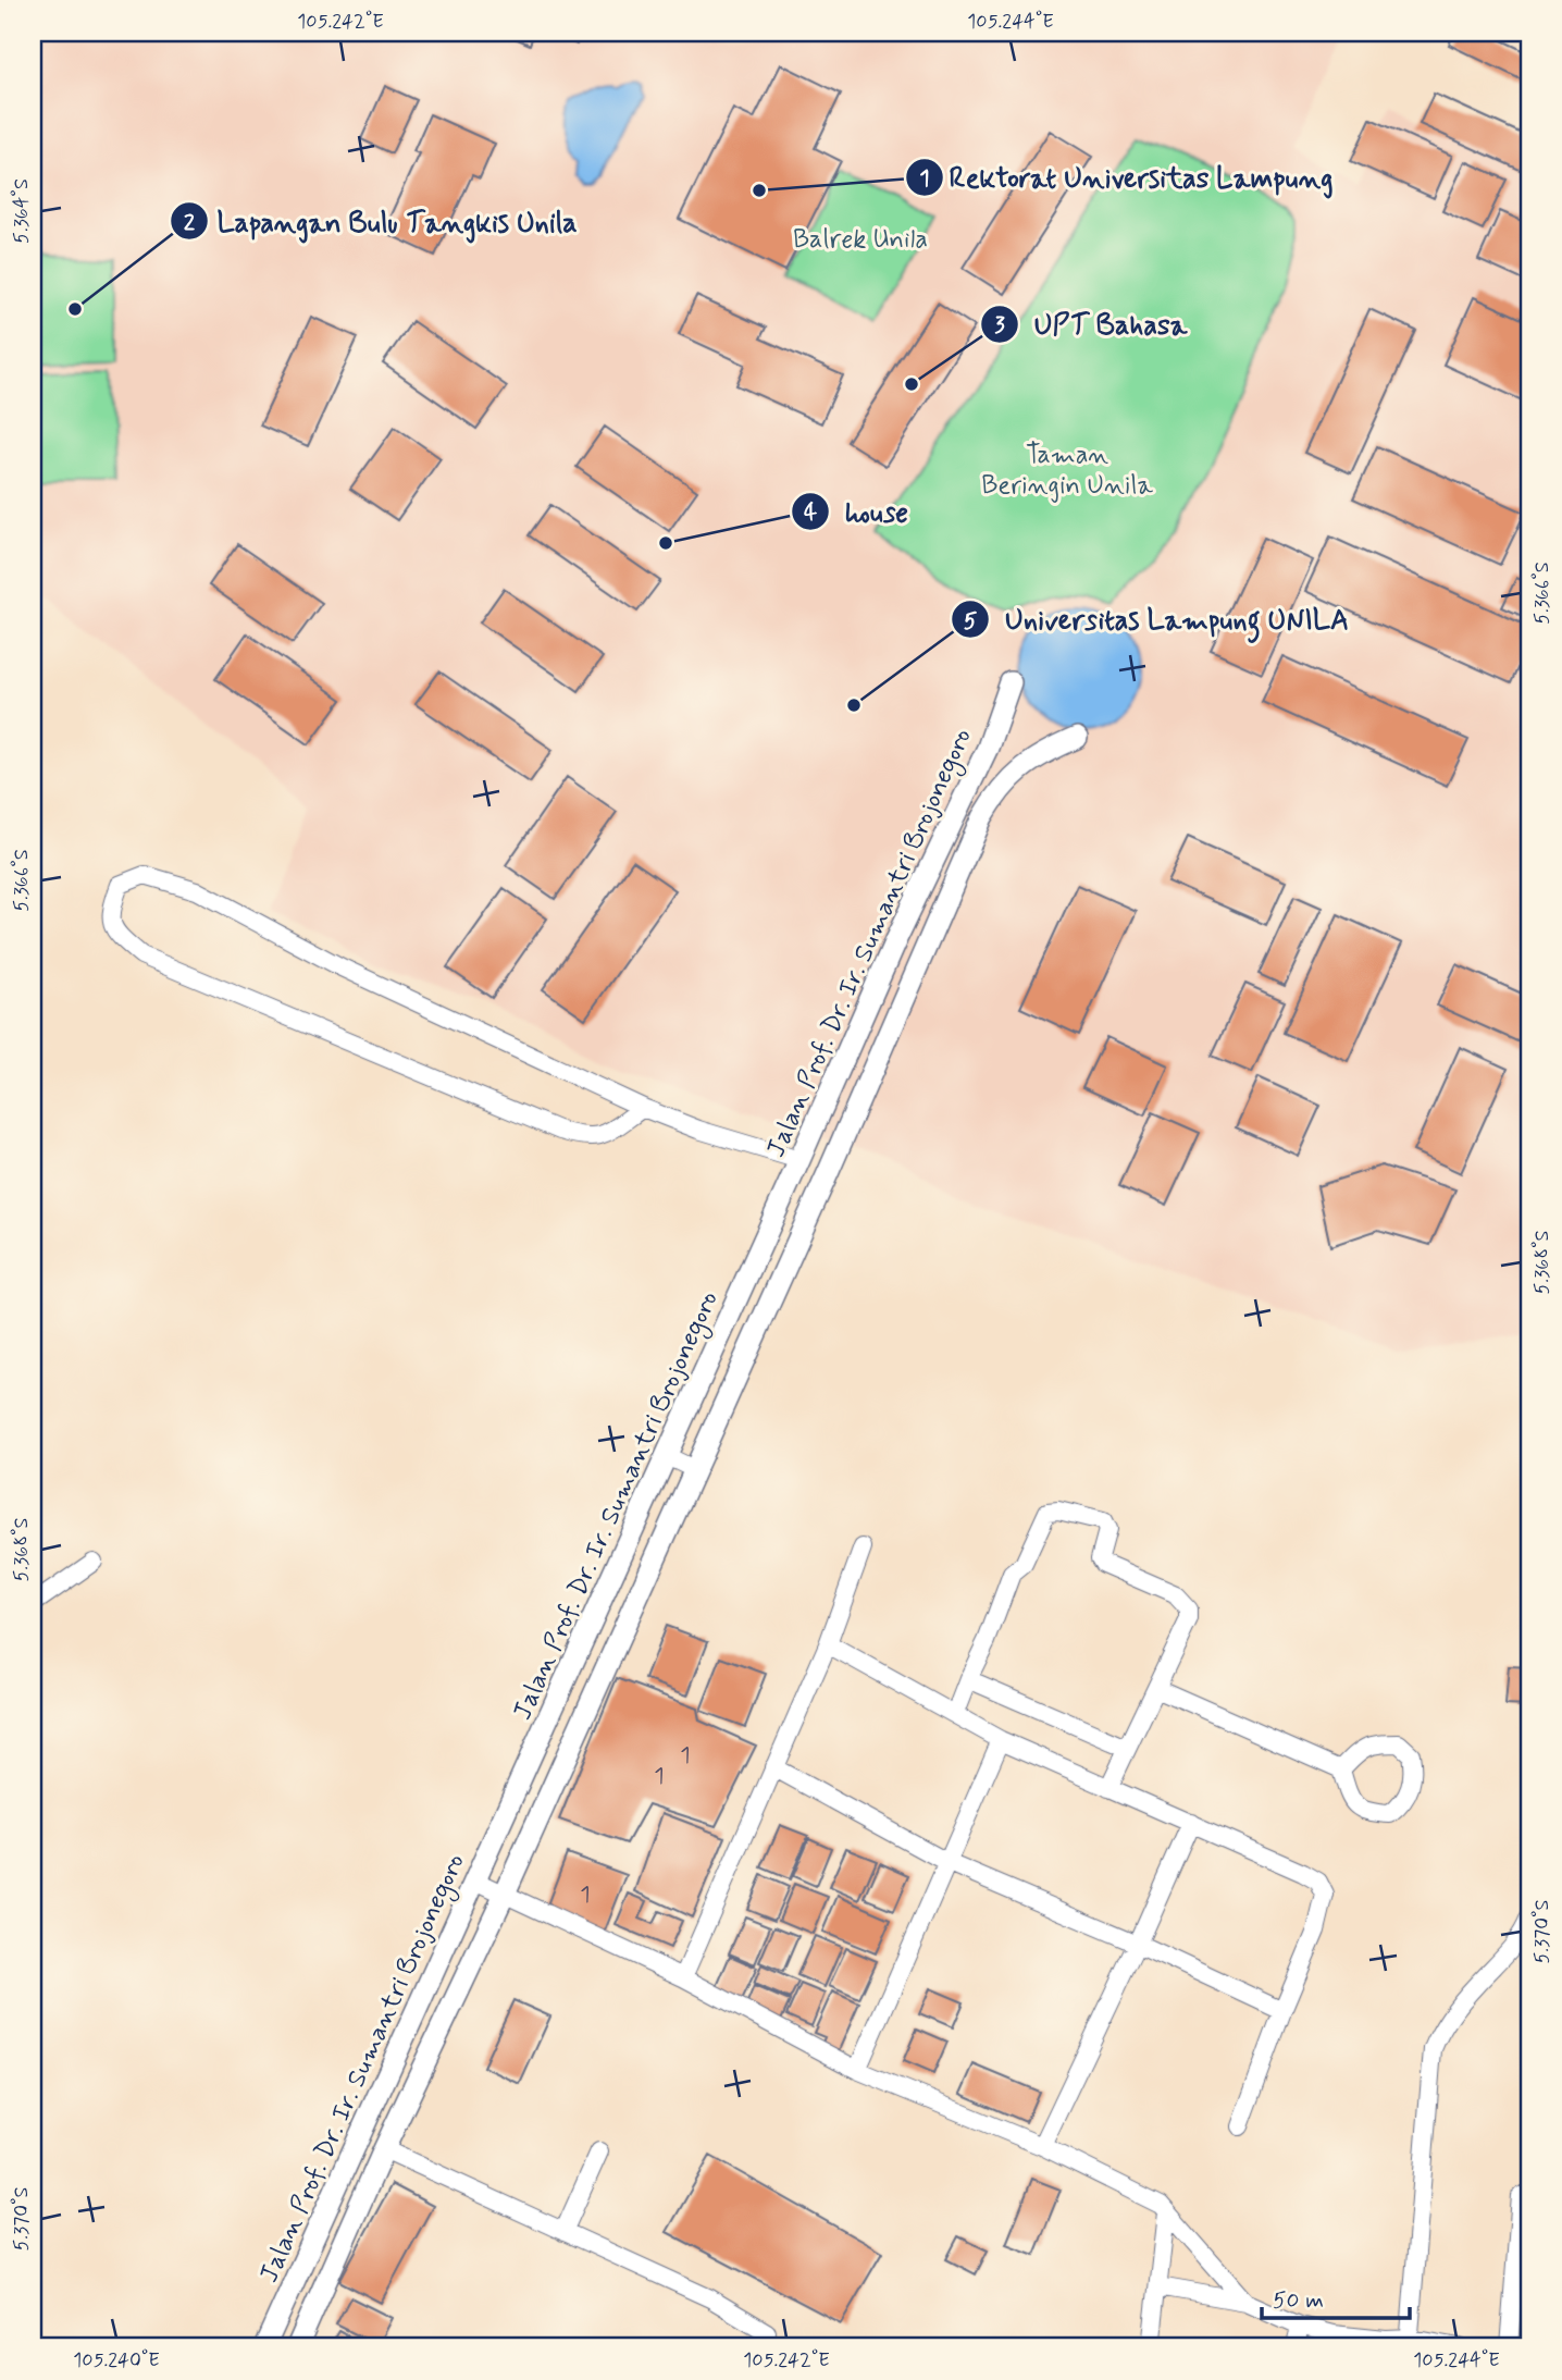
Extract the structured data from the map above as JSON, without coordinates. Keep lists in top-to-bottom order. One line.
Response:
{"streets":{"street":["Jalan Prof. Dr. Ir. Sumantri Brojonegoro"]},"parks":["Balrek Unila","Taman Beringin Unila"],"places":["Rektorat Universitas Lampung","Lapangan Bulu Tangkis Unila","UPT Bahasa","house","Universitas Lampung UNILA"],"house_numbers":["1","1","1"],"scale_bar":"50 m","coordinates":["105.242°E","105.244°E","5.364°S","5.366°S","5.368°S","5.370°S","105.240°E"]}
